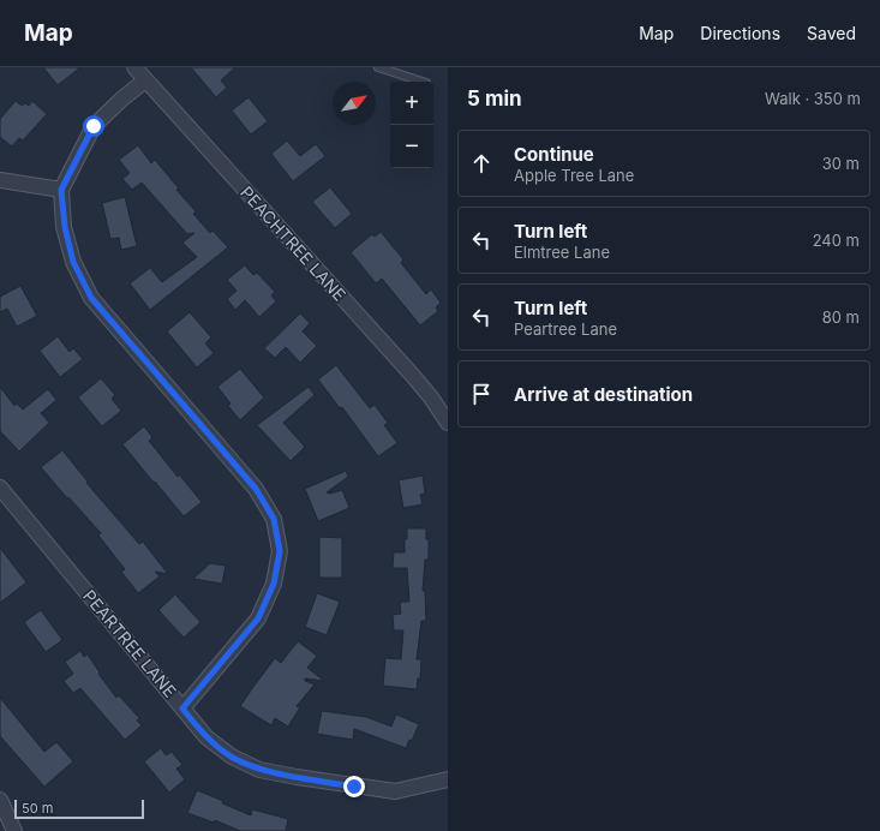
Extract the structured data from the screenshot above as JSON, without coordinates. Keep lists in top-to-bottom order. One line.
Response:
{"streets":{"street":["PEACHTREE LANE","PEARTREE LANE"]},"scale_bar":"50 m","north":"top right","page":{"header":"Map","nav":["Map","Directions","Saved"],"heading":["5 min","Walk · 350 m"],"map_buttons":["+","−"],"list":[["Continue","Apple Tree Lane","30 m"],["Turn left","Elmtree Lane","240 m"],["Turn left","Peartree Lane","80 m"],"Arrive at destination"],"scale":"50 m"}}
